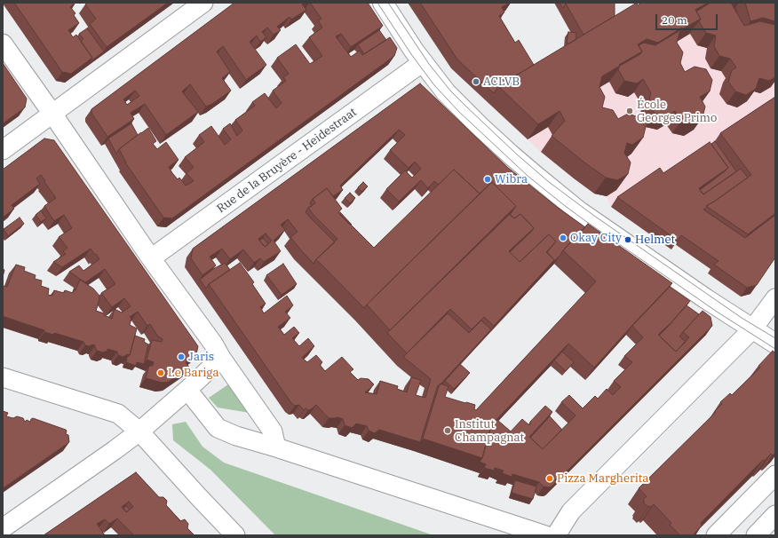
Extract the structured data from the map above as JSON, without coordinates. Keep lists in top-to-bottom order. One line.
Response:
{"streets":{"street":["Rue de la Bruyère - Heidestraat"]},"places":["ACLVB","École Georges Primo","Wibra","Okay City","Helmet","Jaris","Le Bariga","Institut Champagnat","Pizza Margherita"],"scale_bar":"20 m"}
